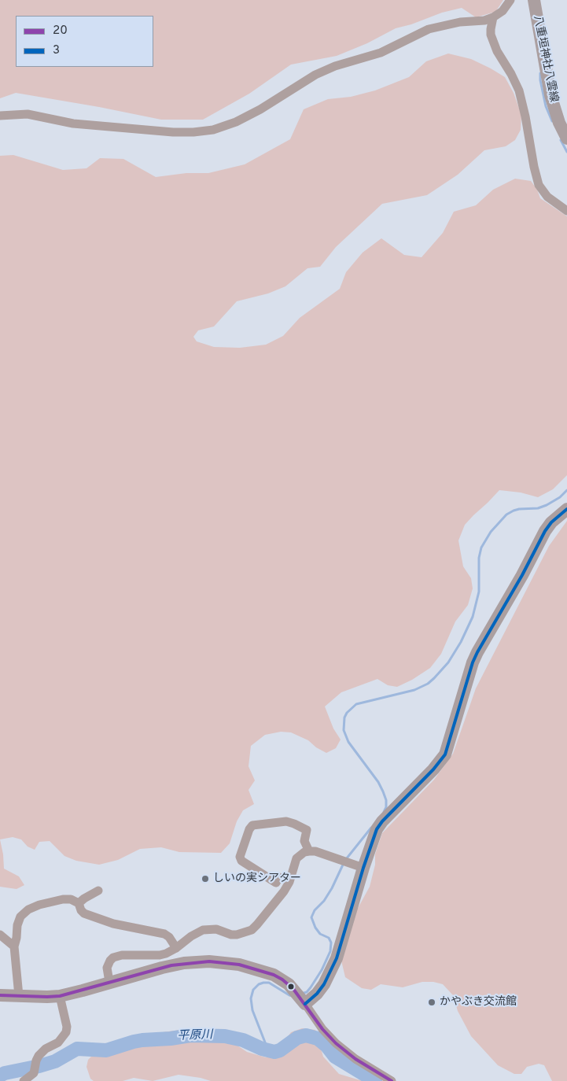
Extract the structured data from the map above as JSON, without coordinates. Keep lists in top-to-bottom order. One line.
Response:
{"streets":{"main road":["八重垣神社八雲線"]},"water":["平原川"],"places":["しいの実シアター","かやぶき交流館"],"lines":["transit line 3","transit line 20"],"legend":["20","3"]}
